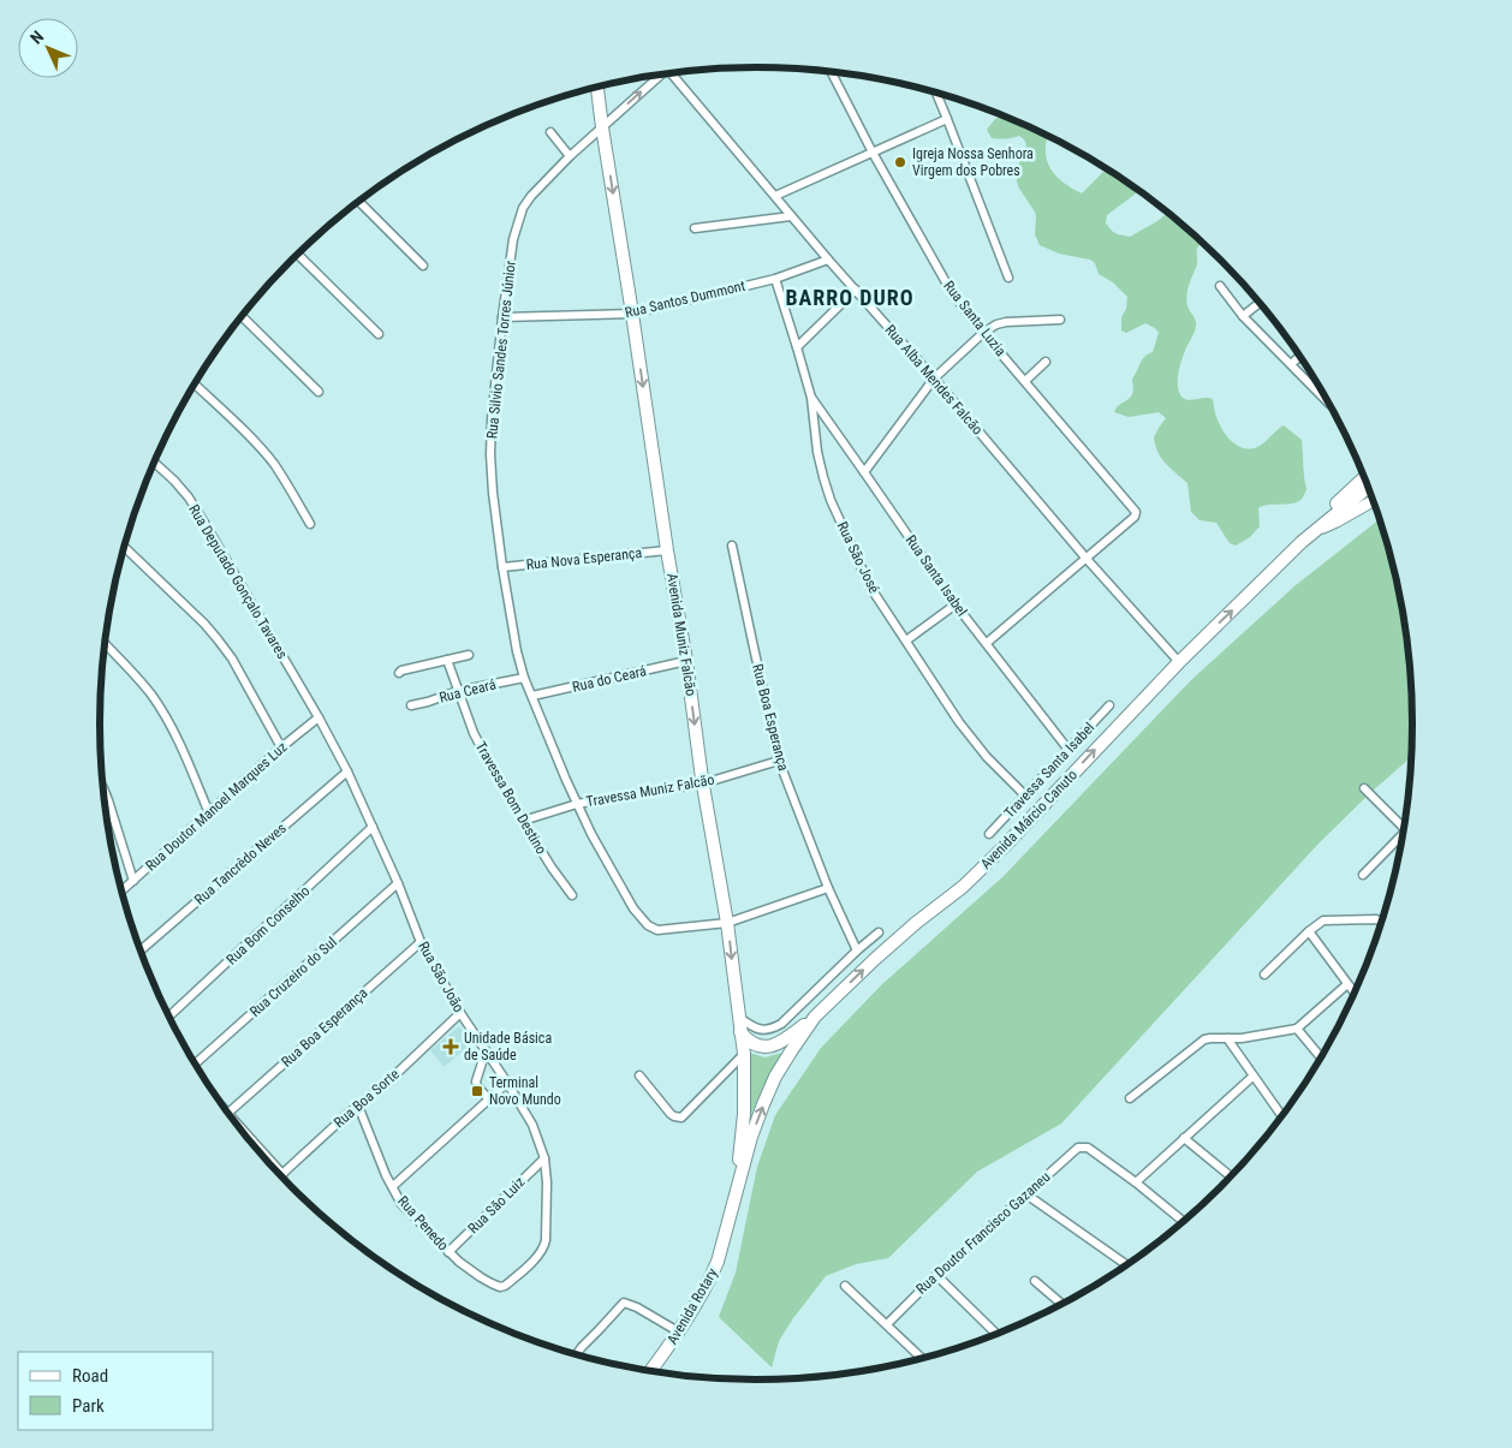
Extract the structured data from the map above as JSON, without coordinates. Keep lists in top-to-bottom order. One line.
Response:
{"streets":{"main road":["Avenida Muniz Falcão","Avenida Márcio Canuto","Avenida Rotary"],"street":["Rua Santos Dummont","Rua Santa Luzia","Rua Silvio Sandes Torres Júnior","Rua Alba Mendes Falcão","Rua São José","Rua Nova Esperança","Rua Santa Isabel","Rua Deputado Gonçalo Tavares","Rua do Ceará","Rua Ceará","Rua Boa Esperança","Travessa Santa Isabel","Travessa Muniz Falcão","Travessa Bom Destino","Rua Doutor Manoel Marques Luz","Rua Tancrêdo Neves","Rua Bom Conselho","Rua Cruzeiro do Sul","Rua São João","Rua Boa Sorte","Rua São Luiz","Rua Penedo","Rua Doutor Francisco Gazaneu"]},"crossings":[["Rua Santos Dummont","Rua Silvio Sandes Torres Júnior"],["Rua Santos Dummont","Rua Alba Mendes Falcão"],["Rua Santos Dummont","Rua São José"],["Rua Santos Dummont","Avenida Muniz Falcão"],["Rua Santa Luzia","Rua Alba Mendes Falcão"],["Rua Silvio Sandes Torres Júnior","Rua Nova Esperança"],["Rua Silvio Sandes Torres Júnior","Avenida Muniz Falcão"],["Rua Silvio Sandes Torres Júnior","Rua do Ceará"],["Rua Silvio Sandes Torres Júnior","Rua Ceará"],["Rua Silvio Sandes Torres Júnior","Rua Boa Esperança"],["Rua Silvio Sandes Torres Júnior","Travessa Muniz Falcão"],["Rua Alba Mendes Falcão","Avenida Márcio Canuto"],["Rua São José","Rua Santa Isabel"],["Rua São José","Travessa Santa Isabel"],["Rua Nova Esperança","Avenida Muniz Falcão"],["Rua Santa Isabel","Travessa Santa Isabel"],["Rua Deputado Gonçalo Tavares","Rua Doutor Manoel Marques Luz"],["Rua Deputado Gonçalo Tavares","Rua São João"],["Avenida Muniz Falcão","Rua do Ceará"],["Avenida Muniz Falcão","Travessa Muniz Falcão"],["Avenida Muniz Falcão","Avenida Márcio Canuto"],["Avenida Muniz Falcão","Avenida Rotary"],["Rua Ceará","Travessa Bom Destino"],["Rua Boa Esperança","Travessa Muniz Falcão"],["Rua Boa Esperança","Rua São João"],["Travessa Muniz Falcão","Travessa Bom Destino"],["Rua Doutor Manoel Marques Luz","Rua São João"],["Avenida Márcio Canuto","Avenida Rotary"],["Rua Tancrêdo Neves","Rua São João"],["Rua Bom Conselho","Rua São João"],["Rua Cruzeiro do Sul","Rua São João"],["Rua São João","Rua Boa Sorte"],["Rua São João","Rua São Luiz"],["Rua São João","Rua Penedo"],["Rua Boa Sorte","Rua Penedo"],["Rua São Luiz","Rua Penedo"]],"one_way":["Avenida Muniz Falcão","Avenida Márcio Canuto"],"districts":["BARRO DURO"],"places":{"other":["Igreja Nossa Senhora Virgem dos Pobres"],"health":["Unidade Básica de Saúde"],"transit":["Terminal Novo Mundo"]},"legend":["Road","Park"],"north":"top left"}
